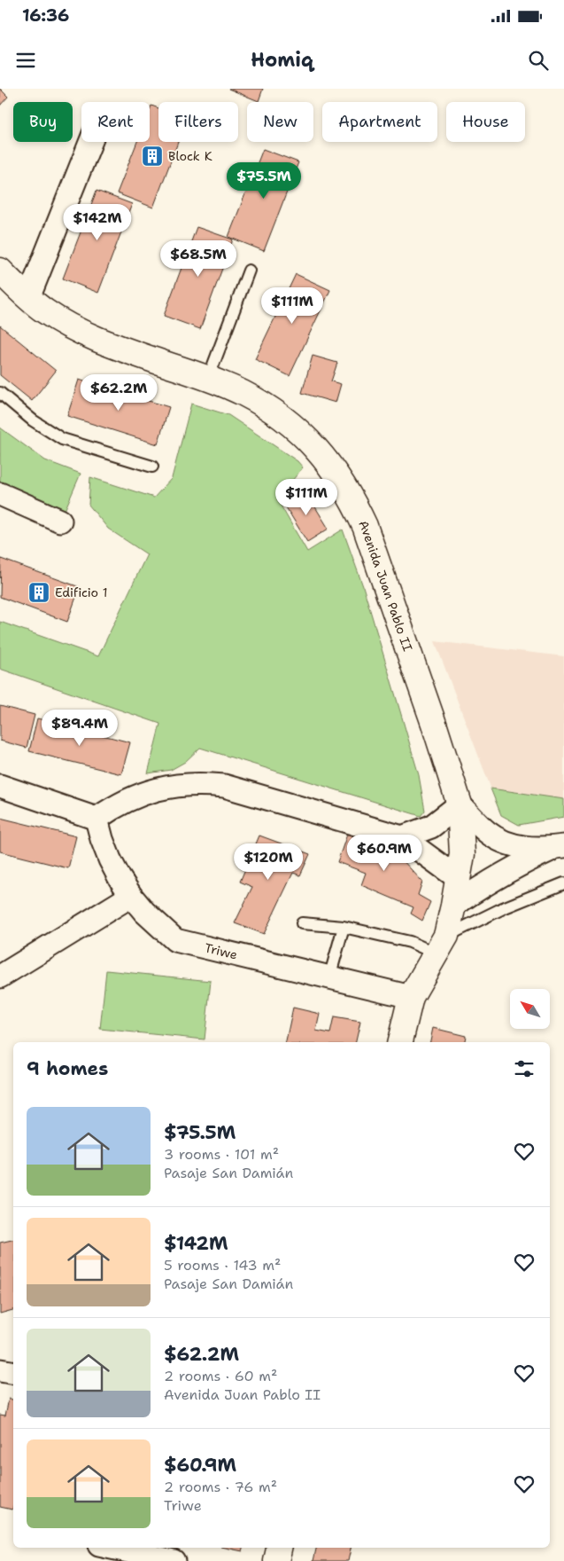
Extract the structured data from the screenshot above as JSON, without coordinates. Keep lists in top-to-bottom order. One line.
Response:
{"streets":{"street":["Avenida Juan Pablo II","Triwe"]},"crossings":[["Avenida Juan Pablo II","Triwe"]],"places":{"building":["Block K","Edificio 1"]},"north":"top left","page":{"status":"16:36","header":"Homiq","chip":["Buy","Rent","Filters","New","Apartment","House"],"price":["$75.5M","$142M","$68.5M","$111M","$62.2M","$111M","$89.4M","$60.9M","$120M"],"heading":"9 homes","list":[{"name":"$75.5M","note":"3 rooms · 101 m² · Pasaje San Damián"},{"name":"$142M","note":"5 rooms · 143 m² · Pasaje San Damián"},{"name":"$62.2M","note":"2 rooms · 60 m² · Avenida Juan Pablo II"},{"name":"$60.9M","note":"2 rooms · 76 m² · Triwe"}]}}
